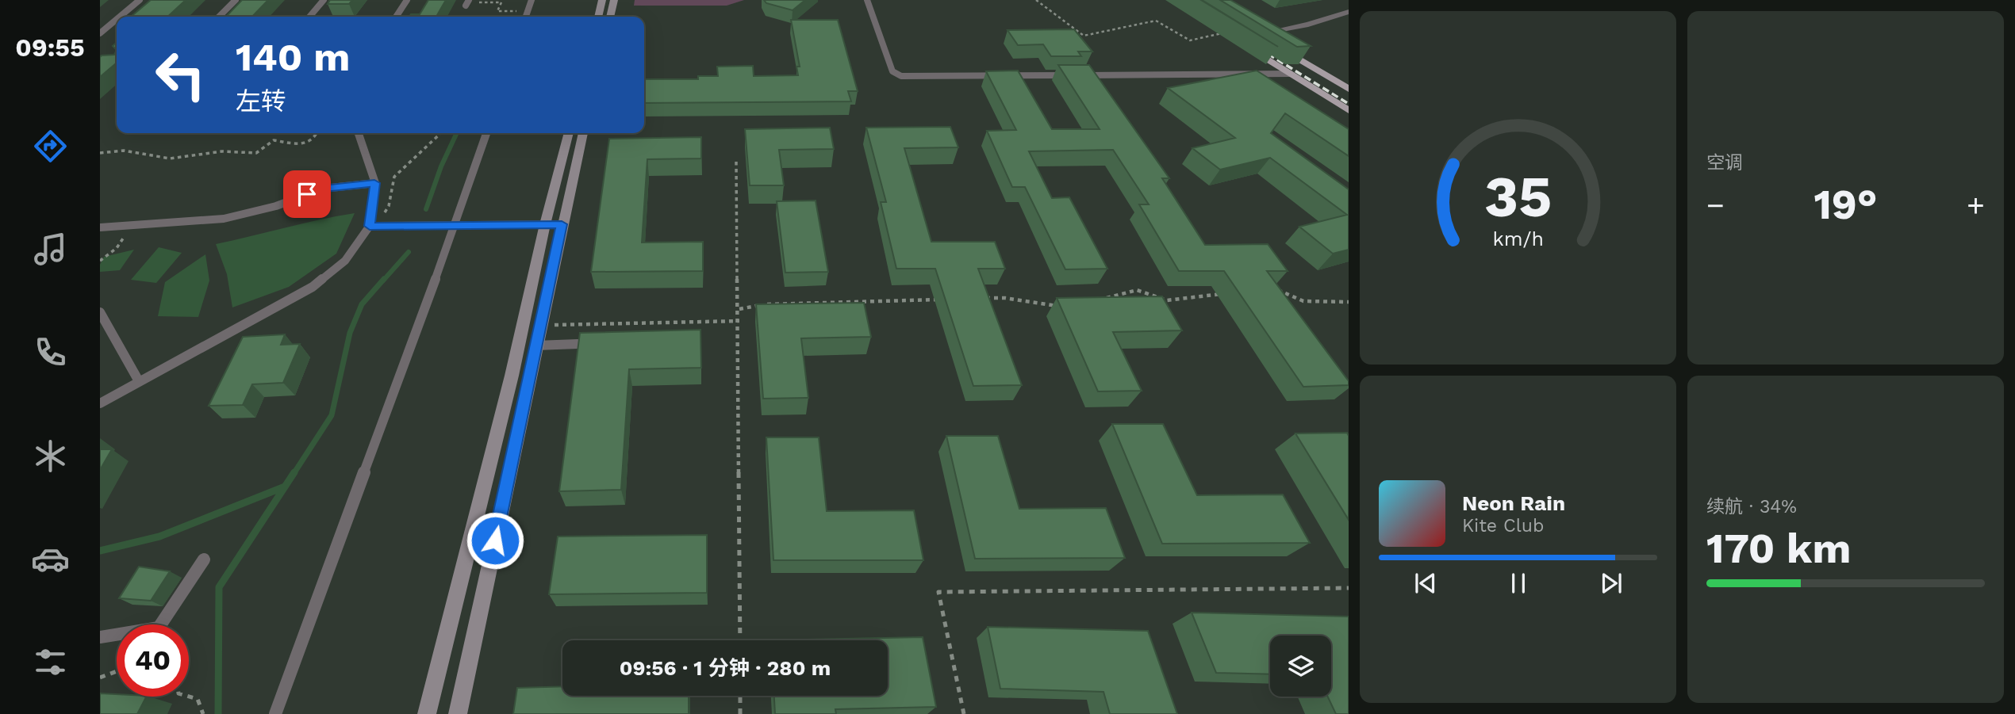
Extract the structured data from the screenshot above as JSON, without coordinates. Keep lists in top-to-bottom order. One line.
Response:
{"page":{"tabs":"09:55","tile":["空调",["续航 · 34%","170 km"]],"turn":["140 m","左转"],"heat":["−","19°","+"],"song":["Neon Rain","Kite Club"],"limit":"40","trip":"09:56 · 1 分钟 · 280 m","gauge":["35","km/h"]}}
